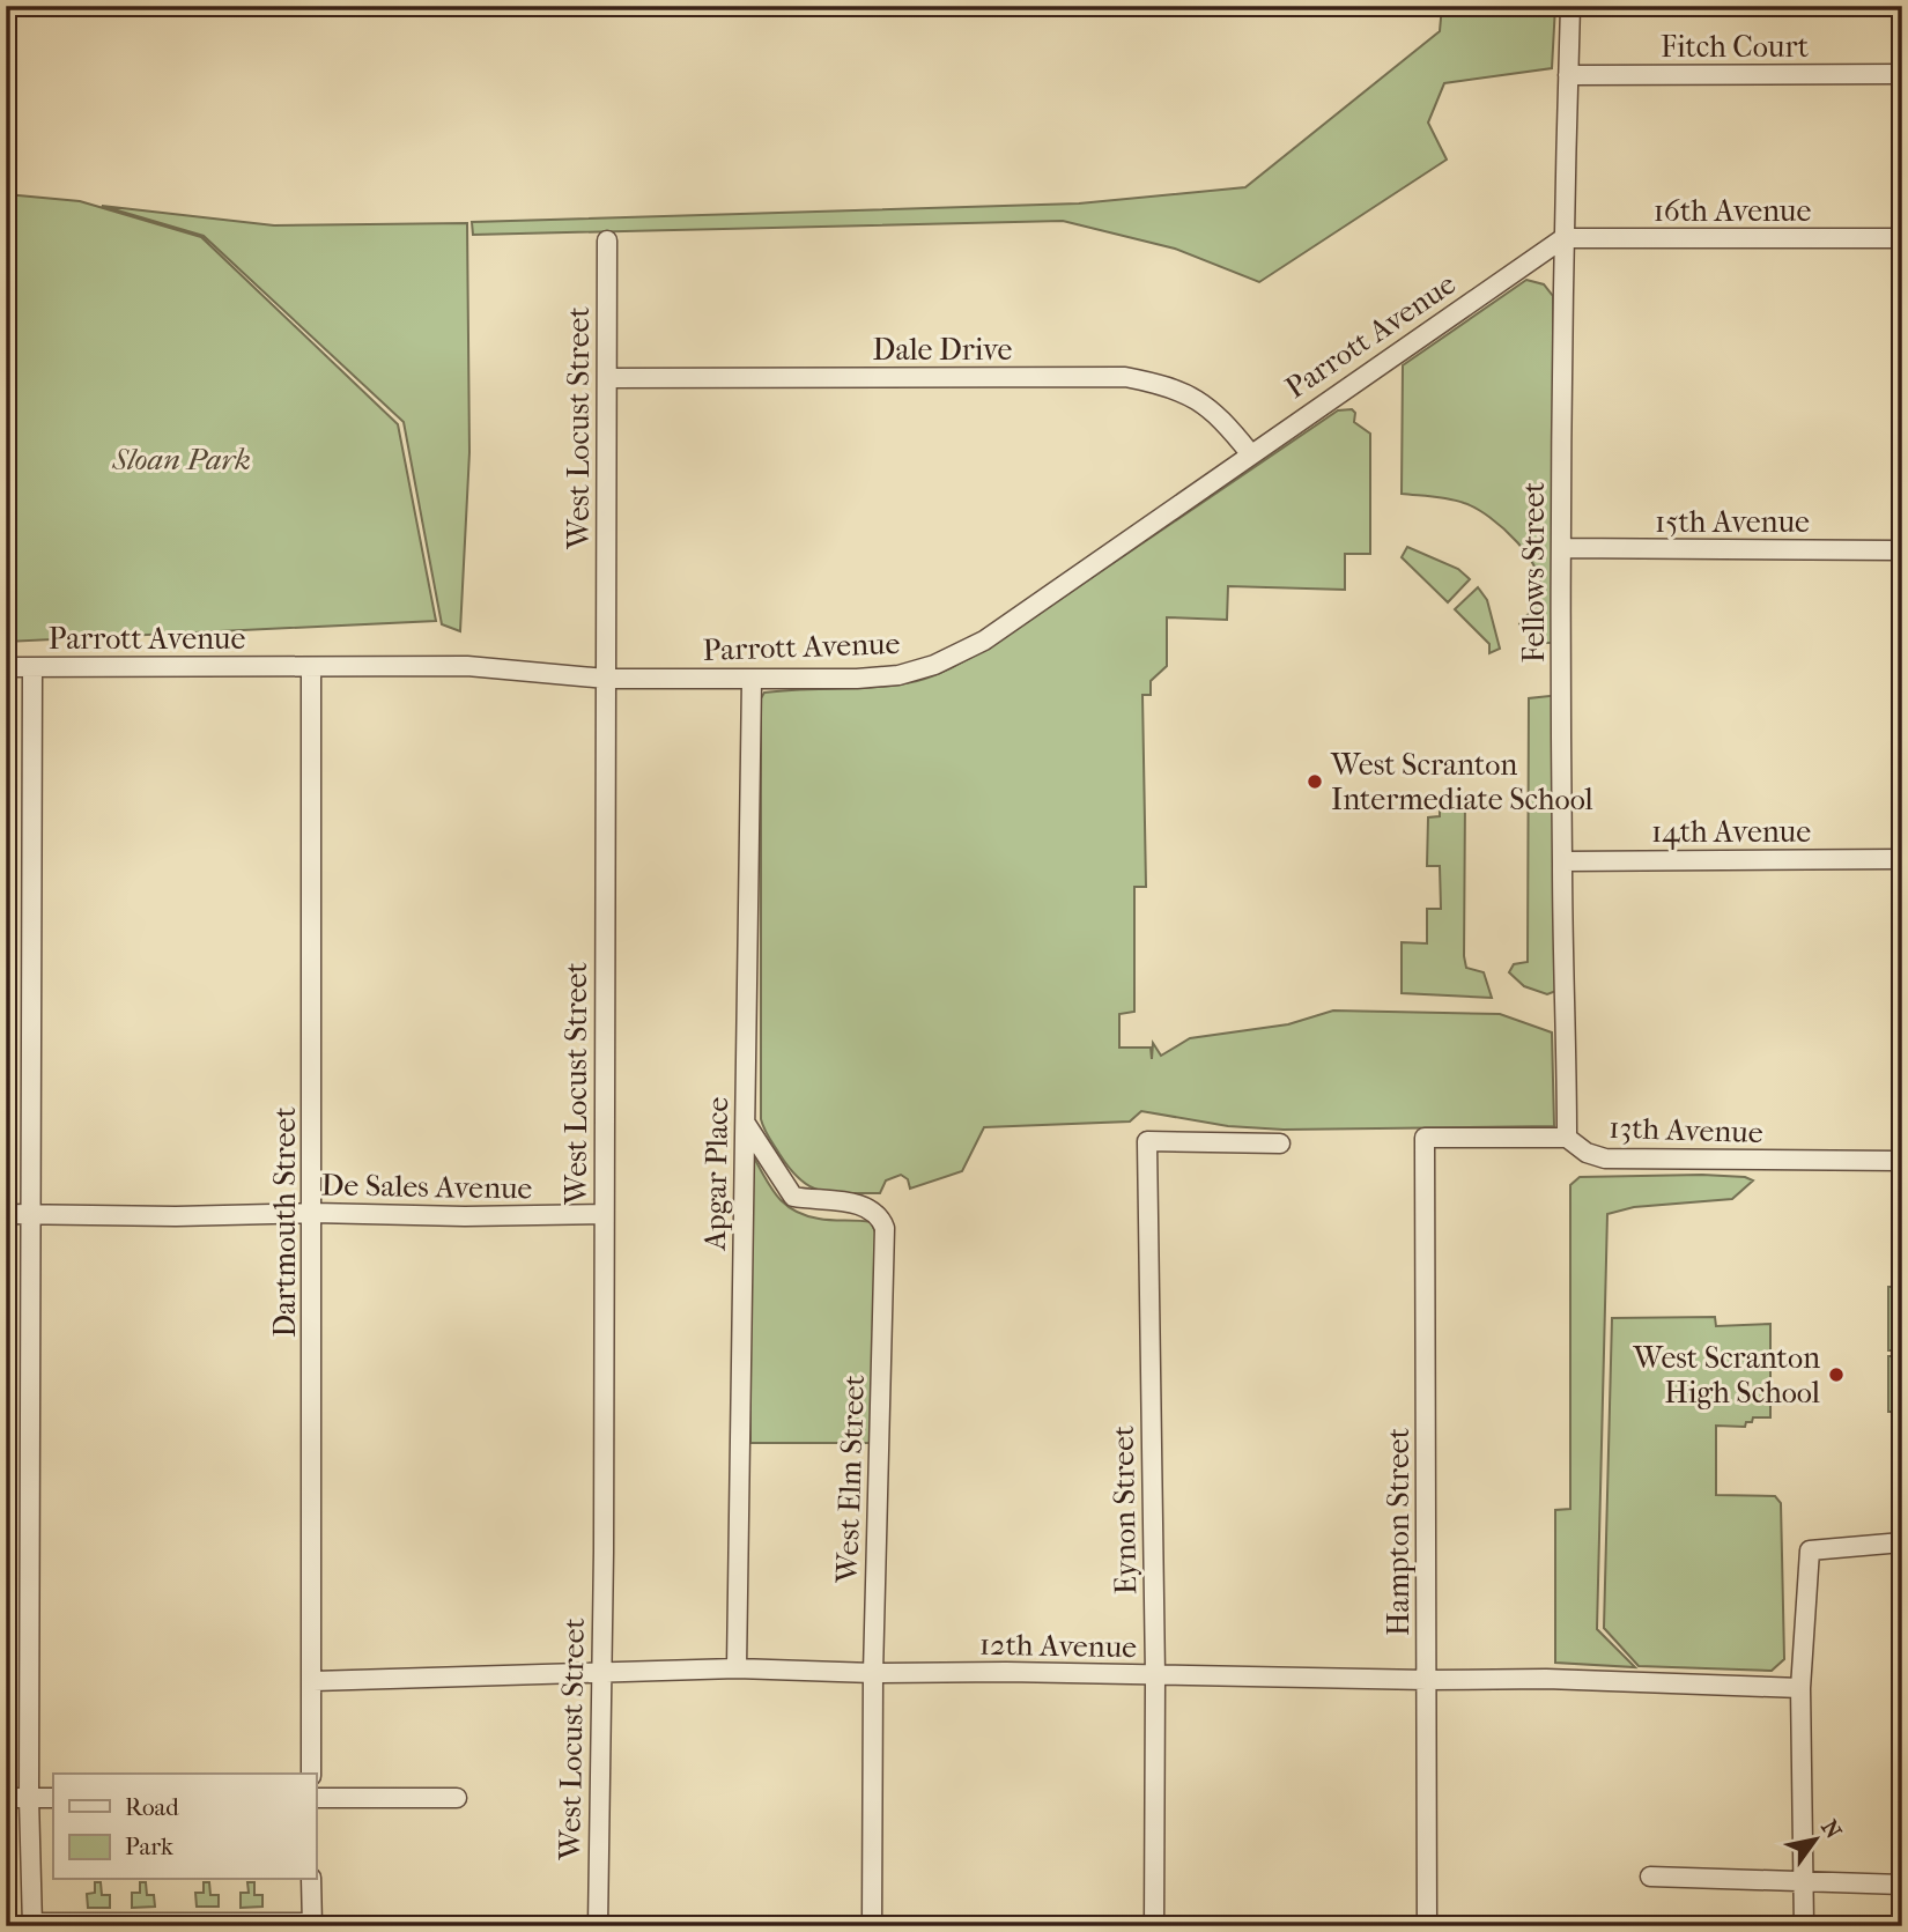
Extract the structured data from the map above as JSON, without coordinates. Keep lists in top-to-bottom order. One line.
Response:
{"streets":{"street":["Fitch Court","16th Avenue","Parrott Avenue","Dale Drive","West Locust Street","15th Avenue","Fellows Street","14th Avenue","13th Avenue","Apgar Place","De Sales Avenue","Dartmouth Street","West Elm Street","Eynon Street","Hampton Street","12th Avenue"]},"crossings":[["Fitch Court","Fellows Street"],["16th Avenue","Parrott Avenue"],["16th Avenue","Fellows Street"],["Parrott Avenue","Dale Drive"],["Parrott Avenue","West Locust Street"],["Parrott Avenue","Fellows Street"],["Parrott Avenue","Apgar Place"],["Parrott Avenue","Dartmouth Street"],["Dale Drive","West Locust Street"],["West Locust Street","De Sales Avenue"],["West Locust Street","12th Avenue"],["15th Avenue","Fellows Street"],["Fellows Street","14th Avenue"],["Fellows Street","13th Avenue"],["13th Avenue","Hampton Street"],["Apgar Place","West Elm Street"],["Apgar Place","12th Avenue"],["De Sales Avenue","Dartmouth Street"],["Dartmouth Street","12th Avenue"],["West Elm Street","12th Avenue"],["Eynon Street","12th Avenue"],["Hampton Street","12th Avenue"]],"parks":["Sloan Park"],"places":["West Scranton Intermediate School","West Scranton High School"],"legend":["Road","Park"],"north":"top right"}
